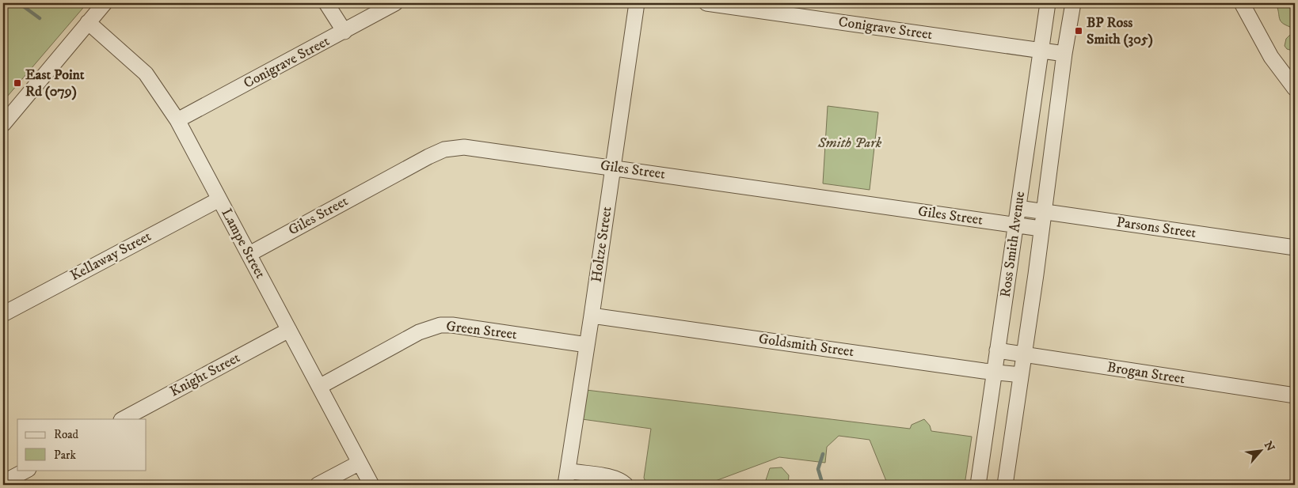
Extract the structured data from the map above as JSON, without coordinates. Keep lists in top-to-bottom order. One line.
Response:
{"streets":{"street":["Conigrave Street","Giles Street","Parsons Street","Lampe Street","Holtze Street","Ross Smith Avenue","Kellaway Street","Green Street","Goldsmith Street","Brogan Street","Knight Street"]},"crossings":[["Conigrave Street","Lampe Street"],["Conigrave Street","Ross Smith Avenue"],["Giles Street","Lampe Street"],["Giles Street","Holtze Street"],["Giles Street","Ross Smith Avenue"],["Parsons Street","Ross Smith Avenue"],["Lampe Street","Kellaway Street"],["Lampe Street","Green Street"],["Lampe Street","Knight Street"],["Holtze Street","Green Street"],["Holtze Street","Goldsmith Street"],["Ross Smith Avenue","Goldsmith Street"],["Ross Smith Avenue","Brogan Street"]],"parks":["Smith Park"],"places":{"transit":["BP Ross Smith (305)","East Point Rd (079)"]},"legend":["Road","Park"],"north":"top right"}
